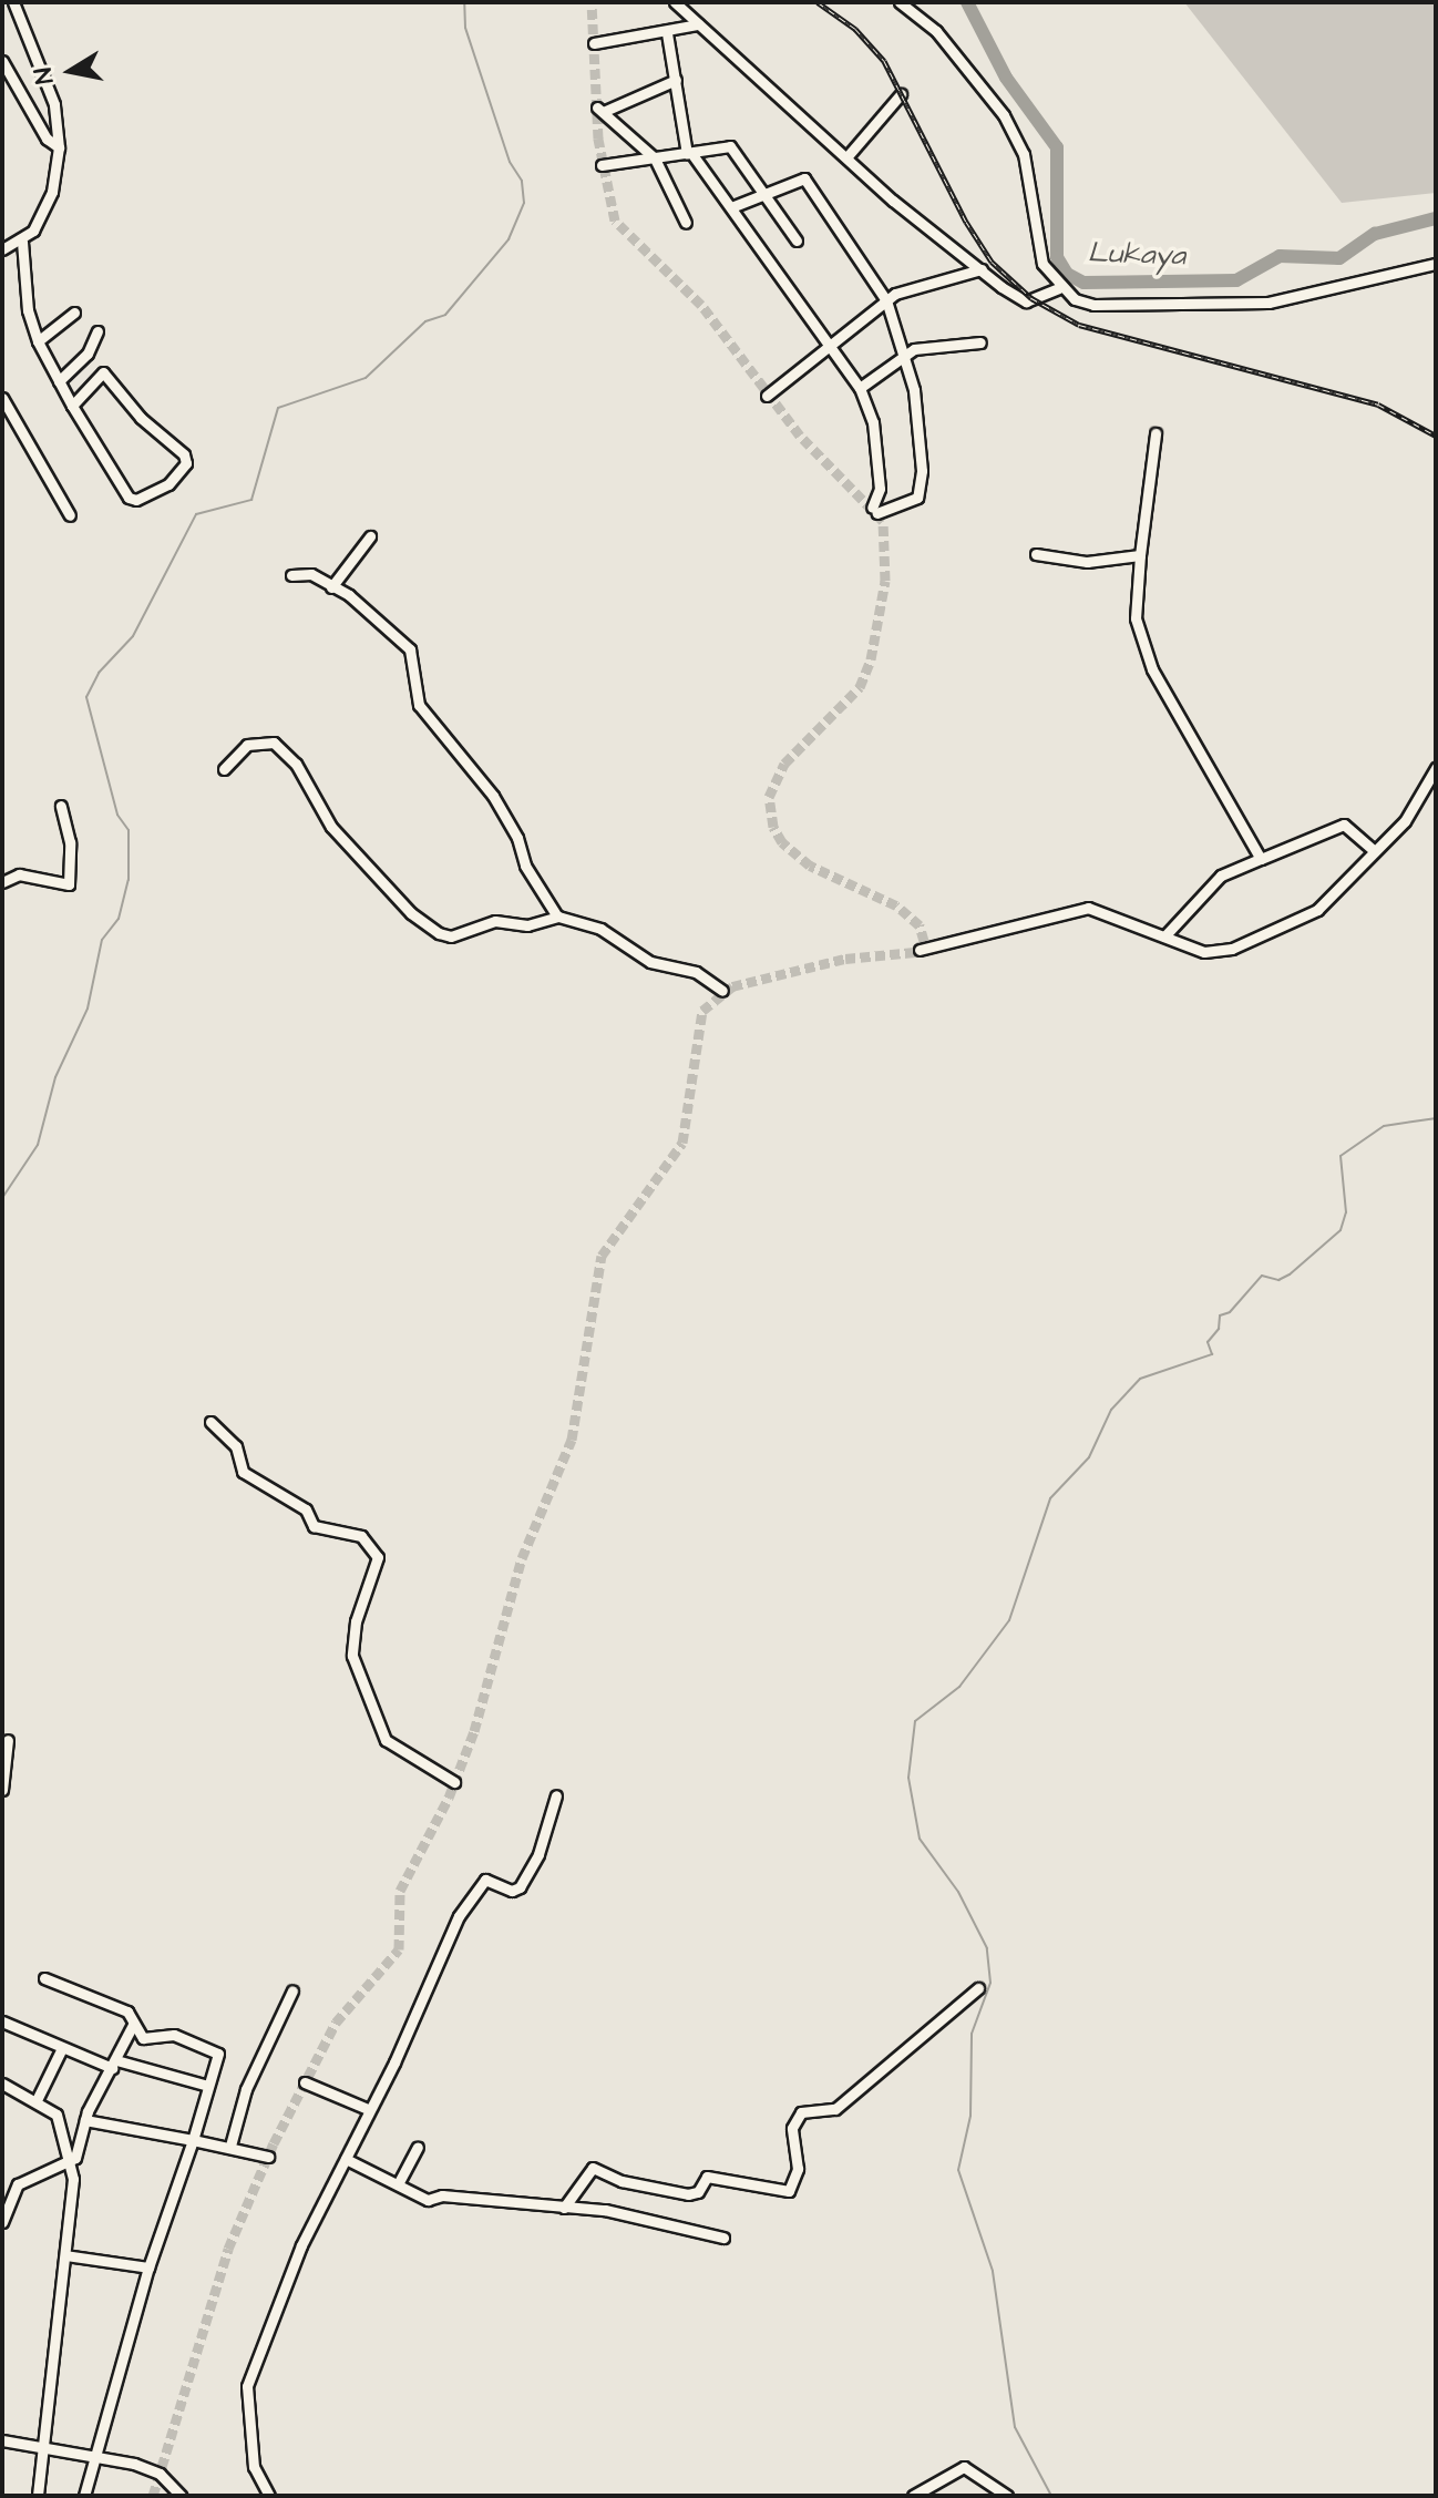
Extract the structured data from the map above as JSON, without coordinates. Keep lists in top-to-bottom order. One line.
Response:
{"water":["Lukaya"],"north":"left"}
